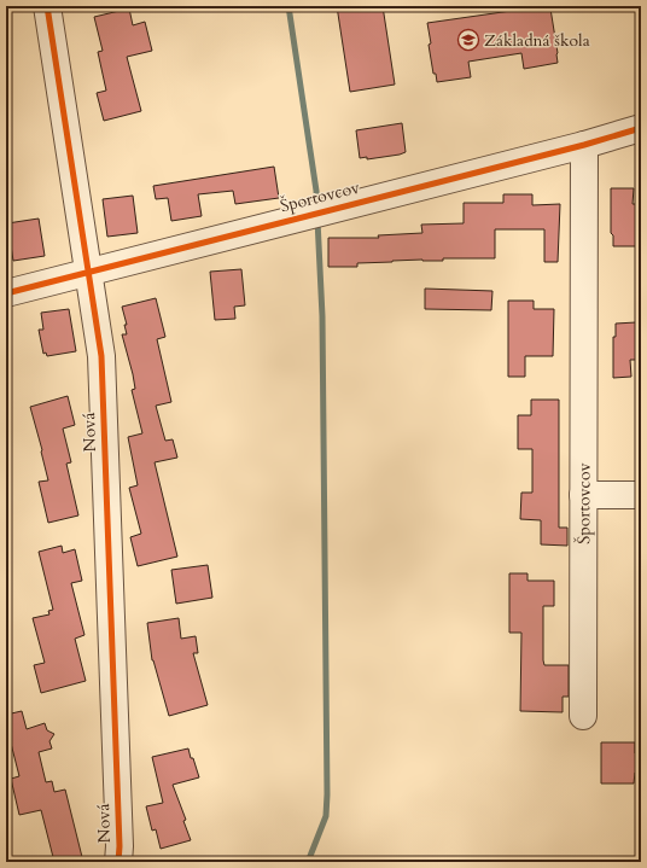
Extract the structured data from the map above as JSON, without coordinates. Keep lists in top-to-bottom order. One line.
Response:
{"streets":{"street":["Športovcov","Nová"]},"crossings":[["Športovcov","Nová"]],"places":{"school or university":["Základná škola"]}}
